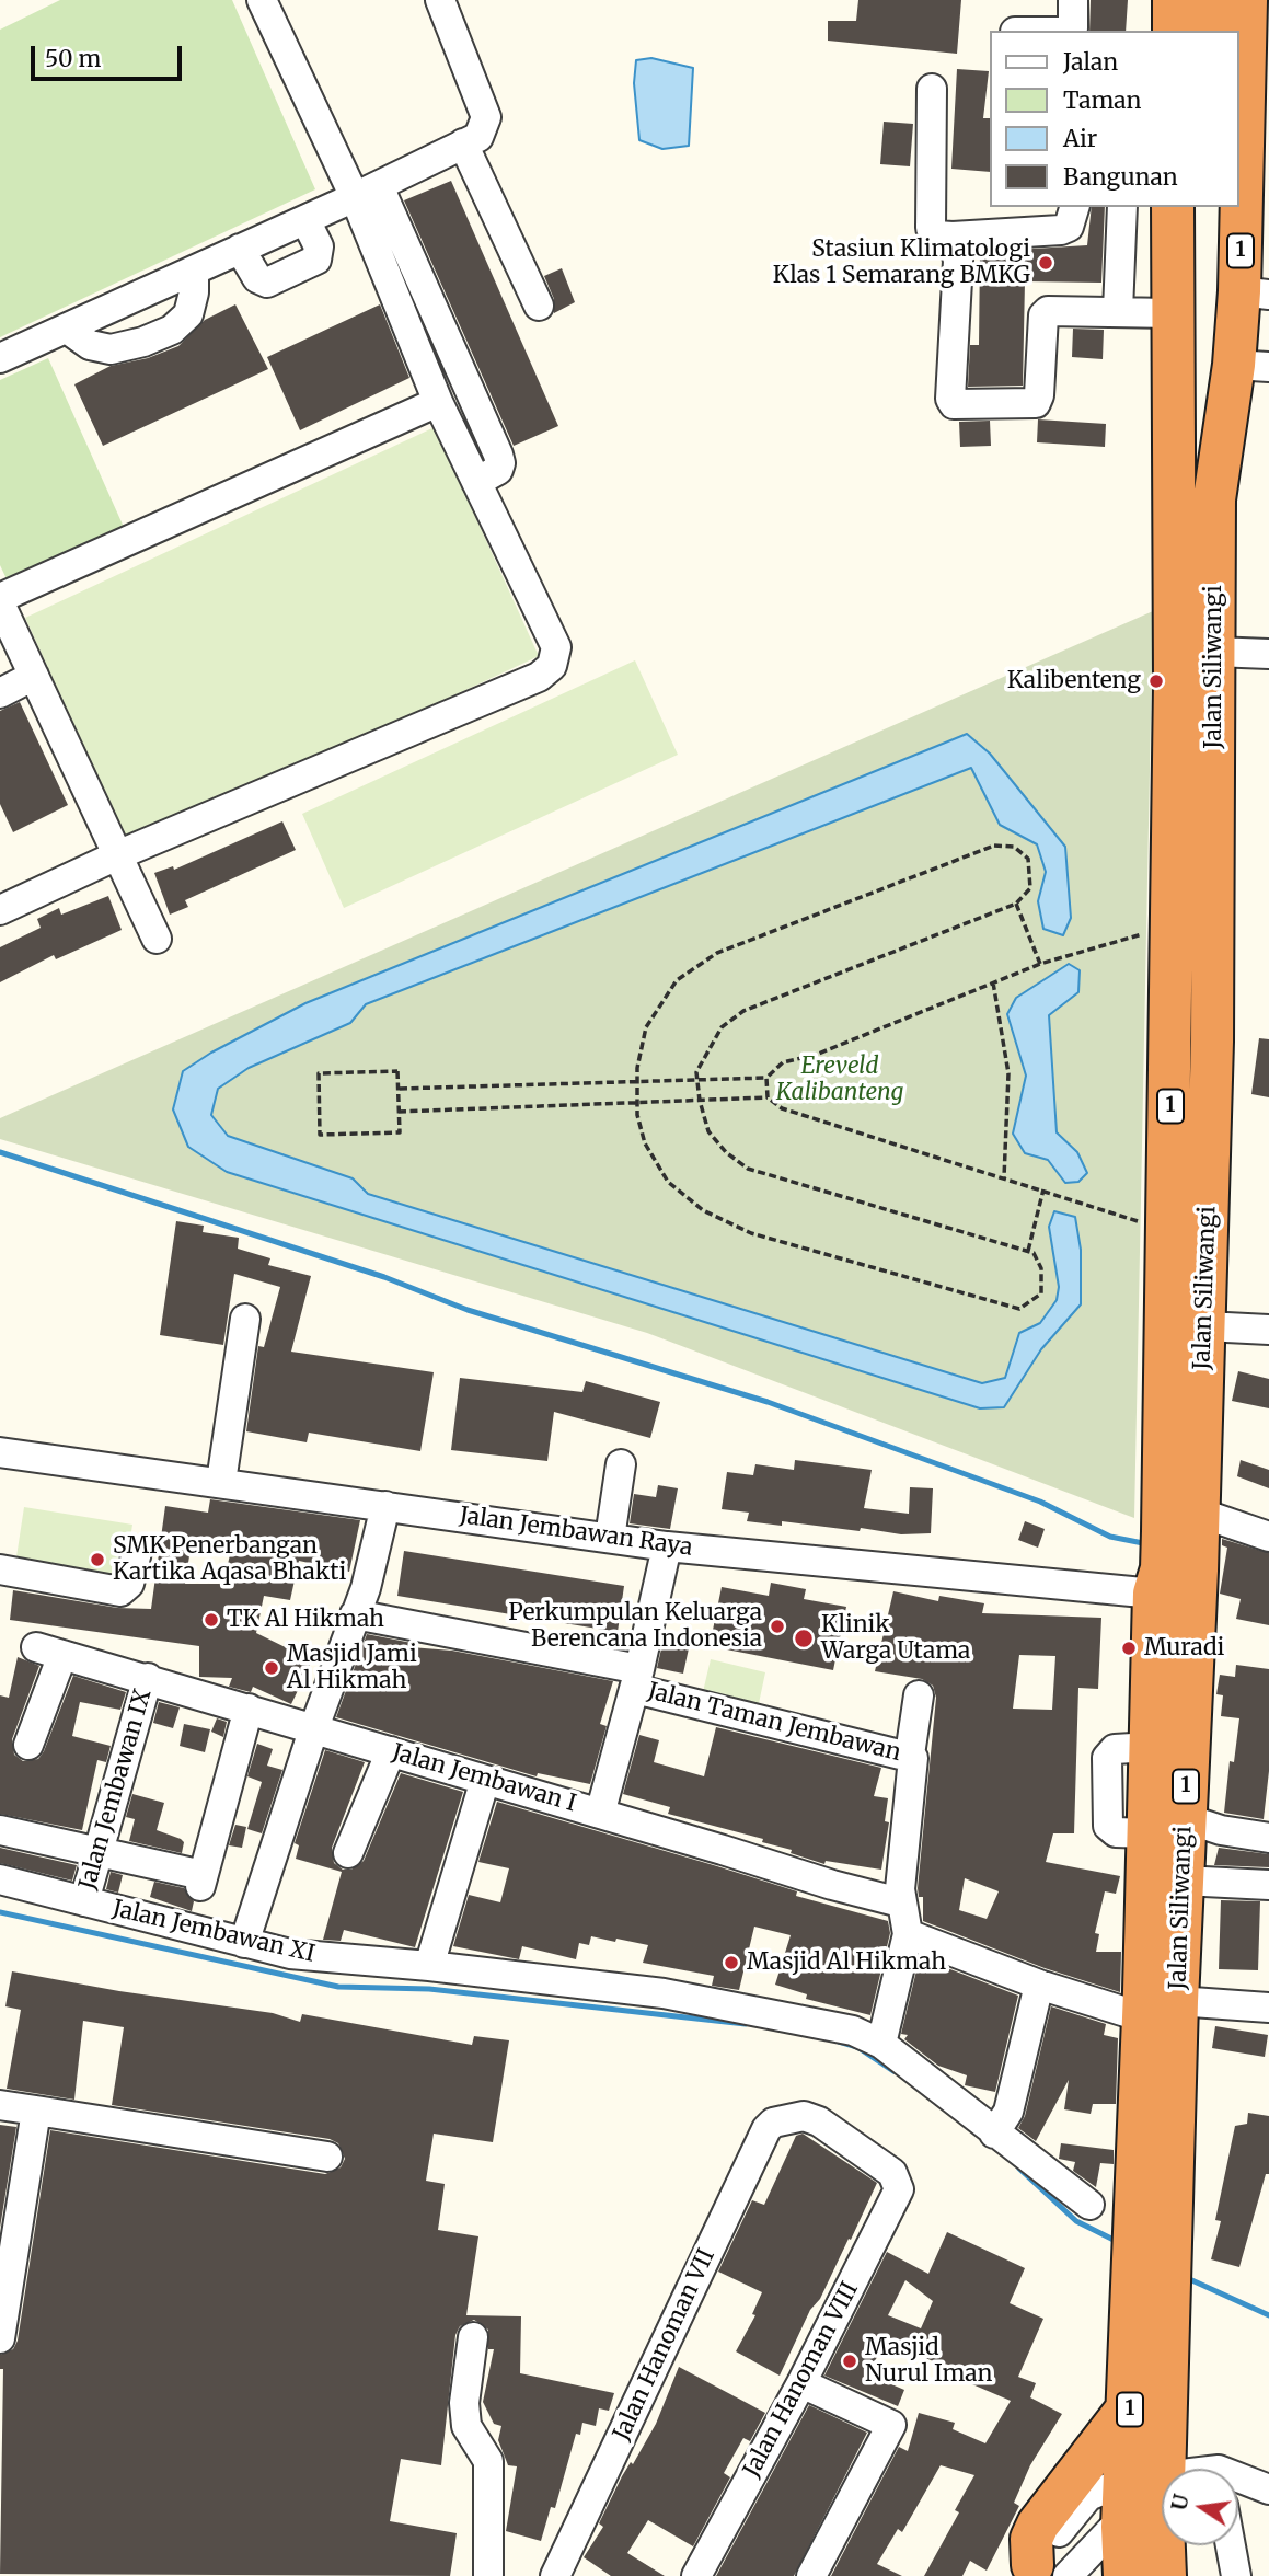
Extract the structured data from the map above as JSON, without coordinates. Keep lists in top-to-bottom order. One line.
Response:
{"streets":{"highway":["1","Jalan Siliwangi"],"street":["Jalan Jembawan Raya","Jalan Taman Jembawan","Jalan Jembawan I","Jalan Jembawan IX","Jalan Jembawan XI","Jalan Hanoman VII","Jalan Hanoman VIII"]},"crossings":[["1","Jalan Siliwangi"],["Jalan Siliwangi","Jalan Jembawan Raya"],["Jalan Jembawan I","Jalan Jembawan IX"],["Jalan Jembawan IX","Jalan Jembawan XI"],["Jalan Hanoman VII","Jalan Hanoman VIII"]],"parks":["Ereveld Kalibanteng"],"places":["Stasiun Klimatologi Klas 1 Semarang BMKG","Kalibenteng","SMK Penerbangan Kartika Aqasa Bhakti","TK Al Hikmah","Perkumpulan Keluarga Berencana Indonesia","Klinik Warga Utama","Muradi","Masjid Jami Al Hikmah","Masjid Al Hikmah","Masjid Nurul Iman"],"legend":["Jalan","Taman","Air","Bangunan"],"scale_bar":"50 m","north":"left"}
